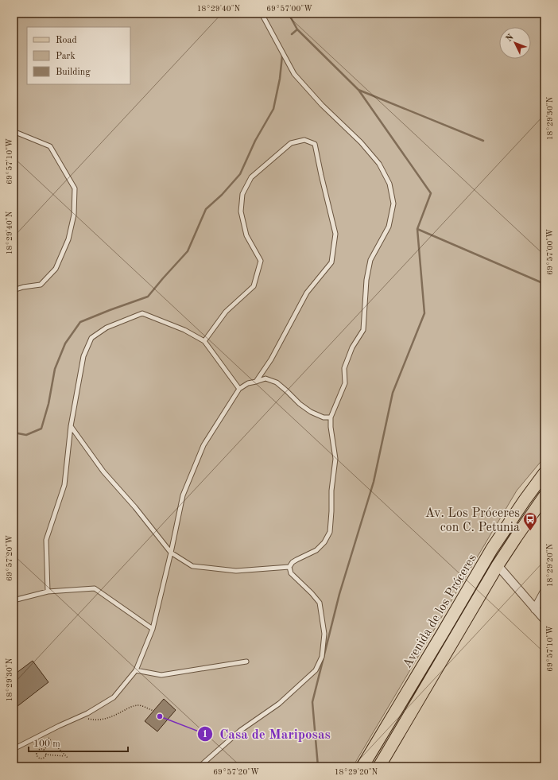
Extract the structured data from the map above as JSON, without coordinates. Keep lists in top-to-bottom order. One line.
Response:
{"streets":{"main road":["Avenida de los Próceres"]},"places":{"bus stop":["Av. Los Próceres con C. Petunia"],"other":["Casa de Mariposas"]},"legend":["Road","Park","Building"],"scale_bar":"100 m","north":"top left","coordinates":["18°29'40\"N","69°57'00\"W","18°29'30\"N","69°57'10\"W","69°57'20\"W","18°29'20\"N"]}
